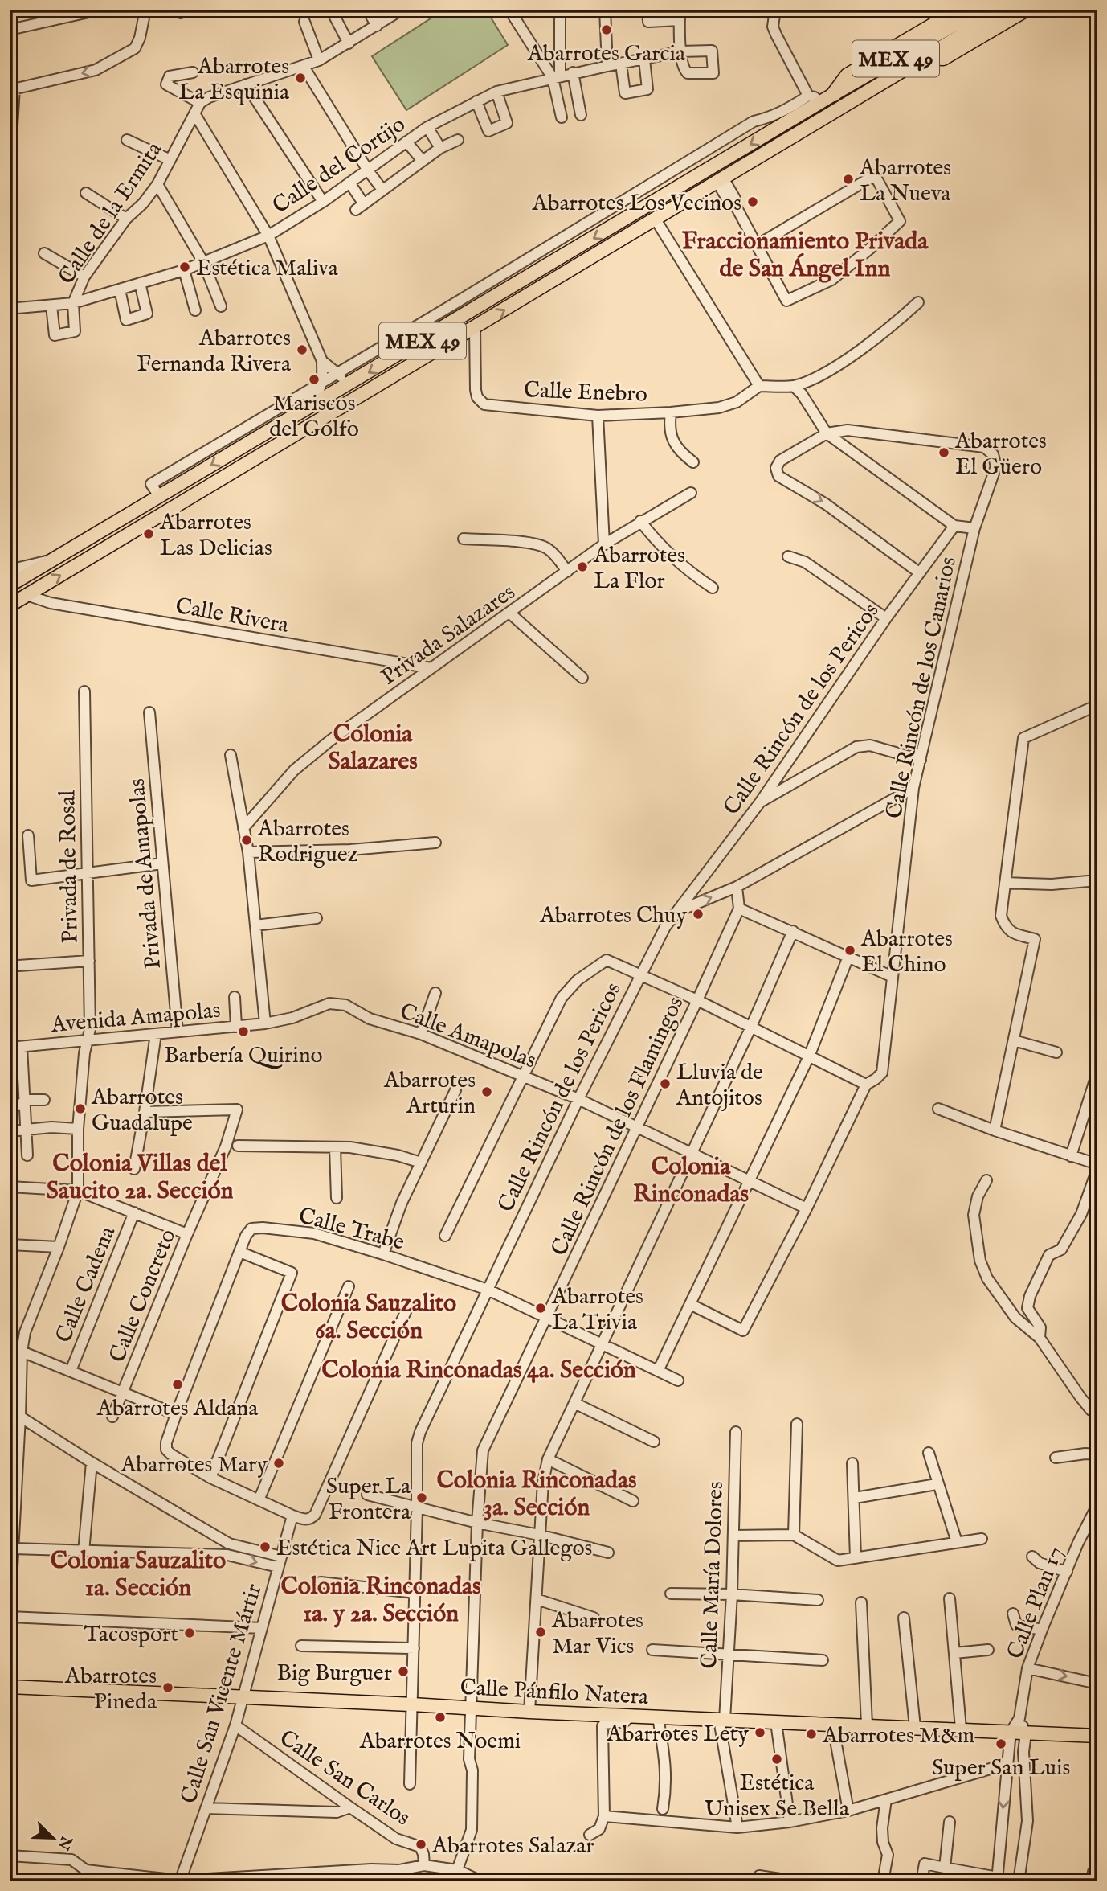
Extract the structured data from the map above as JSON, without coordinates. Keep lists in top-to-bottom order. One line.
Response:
{"streets":{"main road":["MEX 49","Calle Pánfilo Natera"],"street":["Calle del Cortijo","Calle de la Ermita","Calle Enebro","Calle Rivera","Privada Salazares","Calle Rincón de los Canarios","Calle Rincón de los Pericos","Privada de Rosal","Privada de Amapolas","Avenida Amapolas","Calle Amapolas","Calle Rincón de los Flamingos","Calle Trabe","Calle Cadena","Calle Concreto","Calle María Dolores","Calle Plan 17","Calle San Vicente Mártir","Calle San Carlos"]},"crossings":[["MEX 49","Calle Enebro"],["MEX 49","Calle Rivera"],["Calle del Cortijo","Calle de la Ermita"],["Calle Rivera","Privada Salazares"],["Calle Rincón de los Canarios","Calle Amapolas"],["Calle Rincón de los Pericos","Calle Amapolas"],["Calle Rincón de los Pericos","Calle Trabe"],["Calle Rincón de los Pericos","Calle Pánfilo Natera"],["Privada de Rosal","Avenida Amapolas"],["Privada de Amapolas","Avenida Amapolas"],["Avenida Amapolas","Calle Amapolas"],["Calle Amapolas","Calle Rincón de los Flamingos"],["Calle Rincón de los Flamingos","Calle Trabe"],["Calle Rincón de los Flamingos","Calle Pánfilo Natera"],["Calle María Dolores","Calle Pánfilo Natera"],["Calle Plan 17","Calle Pánfilo Natera"],["Calle Pánfilo Natera","Calle San Vicente Mártir"],["Calle San Vicente Mártir","Calle San Carlos"]],"districts":["Fraccionamiento Privada de San Ángel Inn","Colonia Salazares","Colonia Villas del Saucito 2a. Sección","Colonia Rinconadas","Colonia Sauzalito 6a. Sección","Colonia Rinconadas 4a. Sección","Colonia Rinconadas 3a. Sección","Colonia Sauzalito 1a. Sección","Colonia Rinconadas 1a. y 2a. Sección"],"places":["Abarrotes Garcia","Abarrotes La Esquinia","Abarrotes La Nueva","Abarrotes Los Vecinos","Estética Maliva","Abarrotes Fernanda Rivera","Mariscos del Golfo","Abarrotes El Güero","Abarrotes Las Delicias","Abarrotes La Flor","Abarrotes Rodriguez","Abarrotes Chuy","Abarrotes El Chino","Barbería Quirino","Lluvia de Antojitos","Abarrotes Arturin","Abarrotes Guadalupe","Abarrotes La Trivia","Abarrotes Aldana","Abarrotes Mary","Super La Frontera","Estética Nice Art Lupita Gallegos","Abarrotes Mar Vics","Tacosport","Big Burguer","Abarrotes Pineda","Abarrotes Noemi","Abarrotes Lety","Abarrotes M&m","Super San Luis","Estética Unisex Se Bella","Abarrotes Salazar"],"north":"bottom right"}
